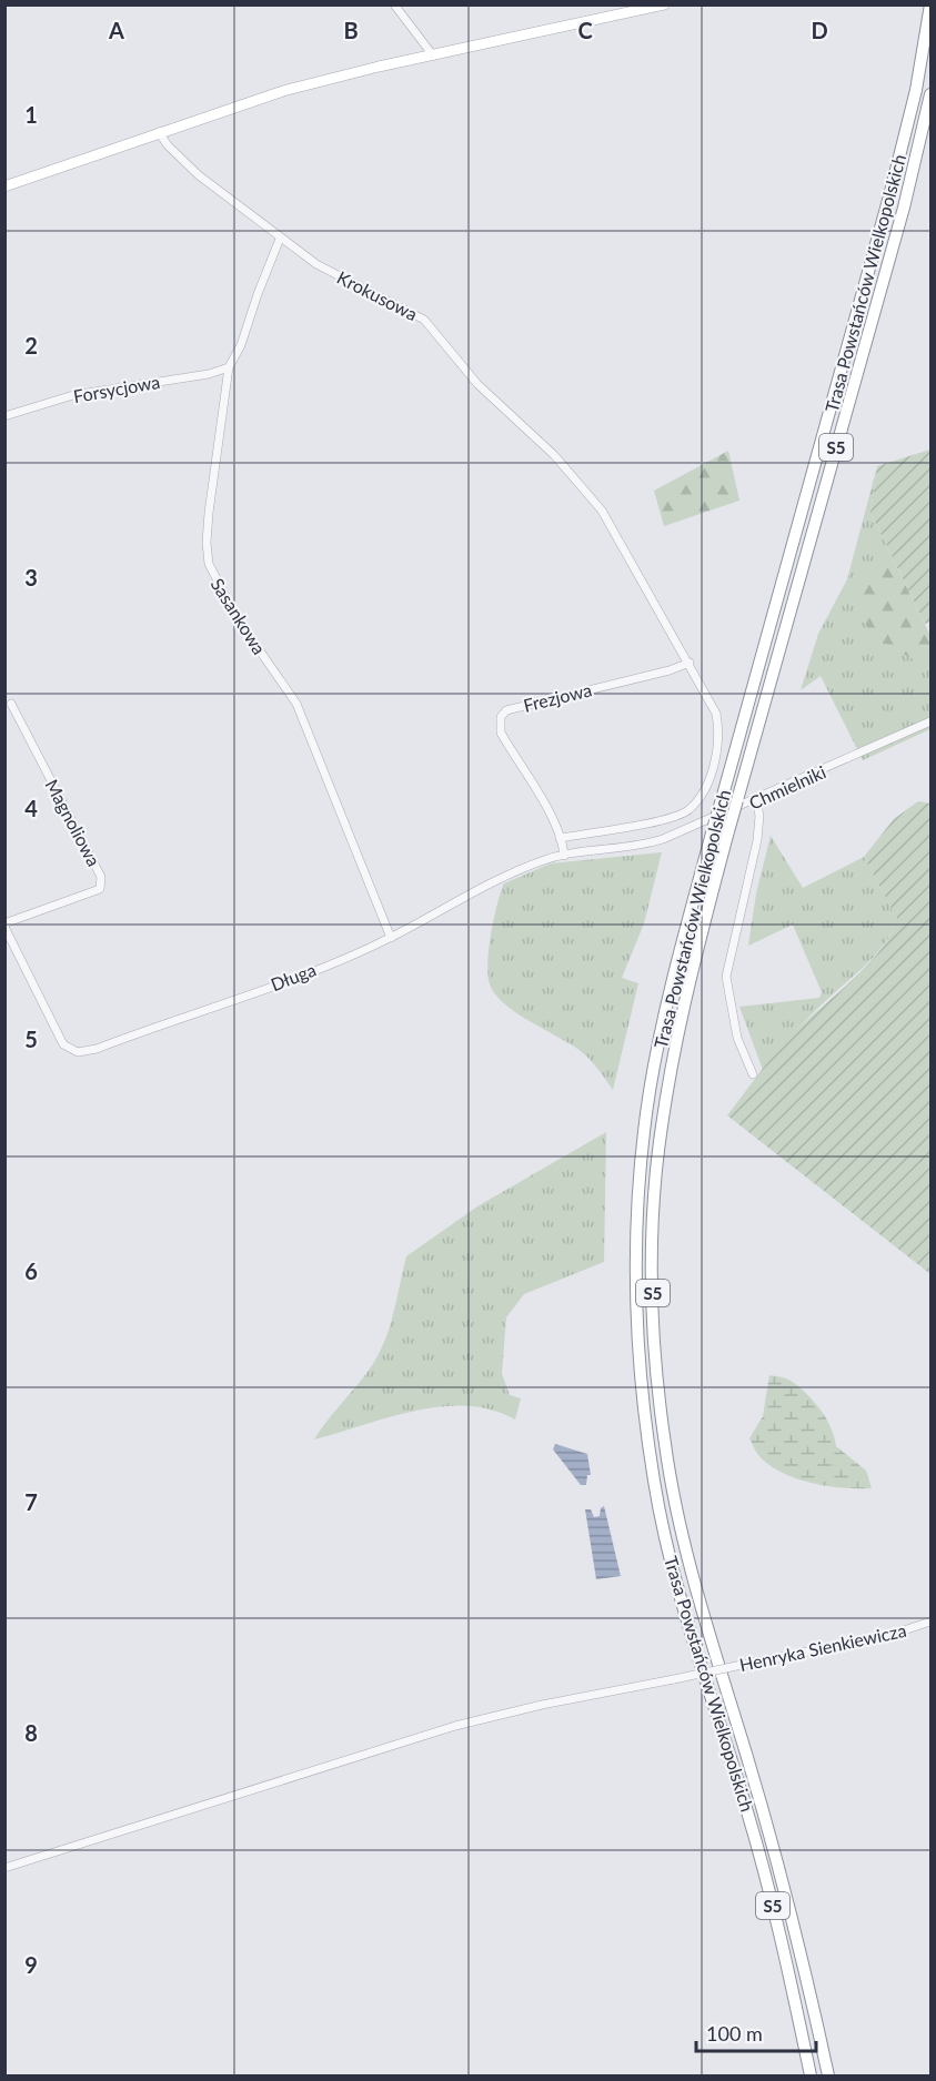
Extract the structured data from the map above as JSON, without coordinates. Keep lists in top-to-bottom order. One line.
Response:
{"streets":{"highway":["Trasa Powstańców Wielkopolskich","S5"],"street":["Krokusowa","Forsycjowa","Sasankowa","Frezjowa","Chmielniki","Magnoliowa","Długa","Henryka Sienkiewicza"]},"crossings":[["Krokusowa","Sasankowa"],["Krokusowa","Frezjowa"],["Forsycjowa","Sasankowa"],["Sasankowa","Długa"],["Frezjowa","Długa"],["Chmielniki","Długa"],["Magnoliowa","Długa"]],"scale_bar":"100 m","grid":{"columns":["A","B","C","D"],"rows":["1","2","3","4","5","6","7","8","9"]}}
